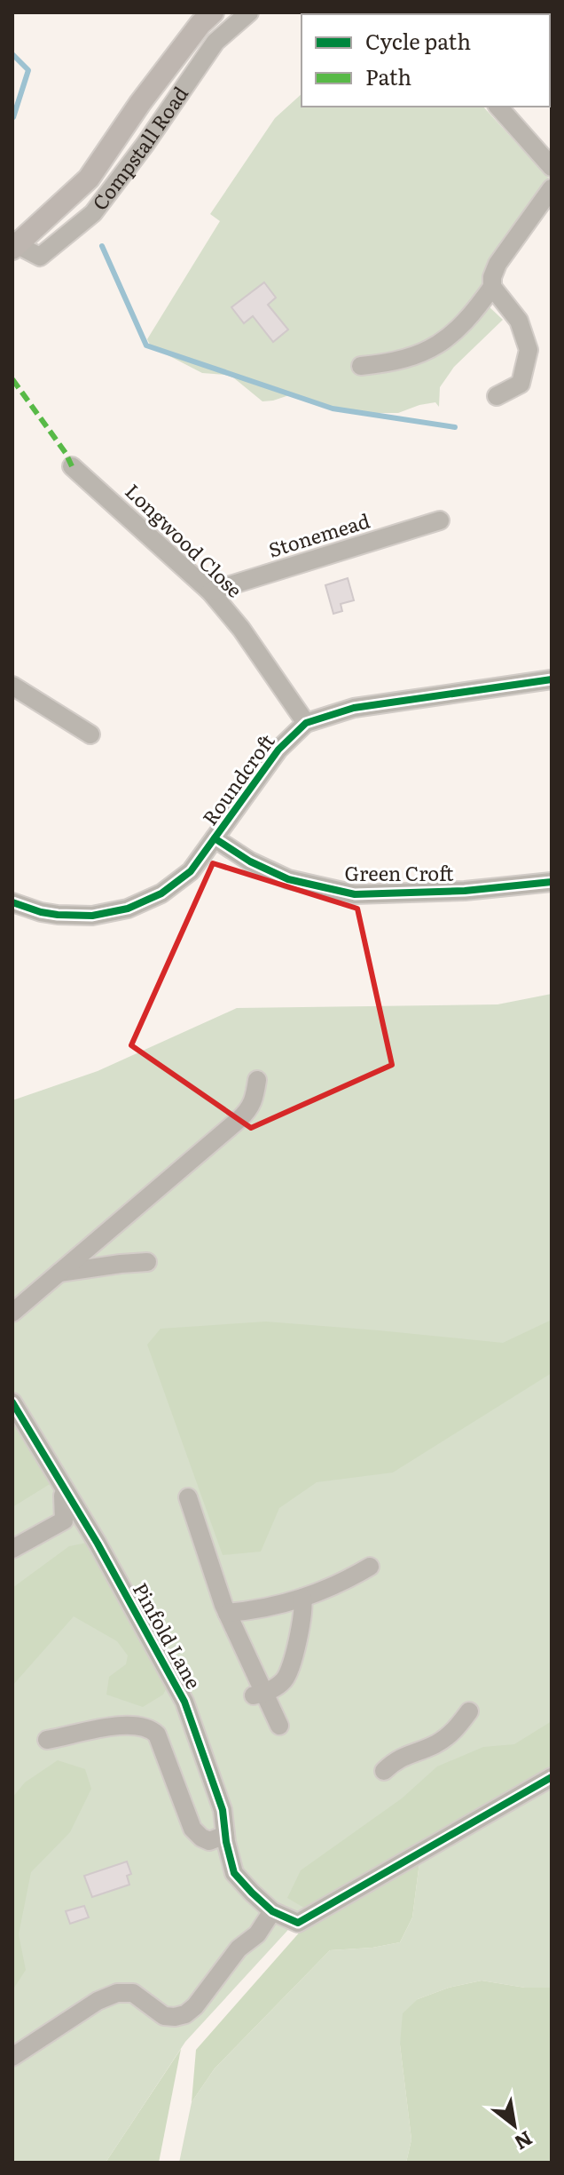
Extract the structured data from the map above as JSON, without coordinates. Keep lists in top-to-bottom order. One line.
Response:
{"streets":{"main road":["Compstall Road"],"street":["Stonemead","Longwood Close","Roundcroft","Green Croft","Pinfold Lane"]},"crossings":[["Stonemead","Longwood Close"],["Longwood Close","Roundcroft"],["Roundcroft","Green Croft"]],"legend":["Cycle path","Path"],"north":"bottom right"}
